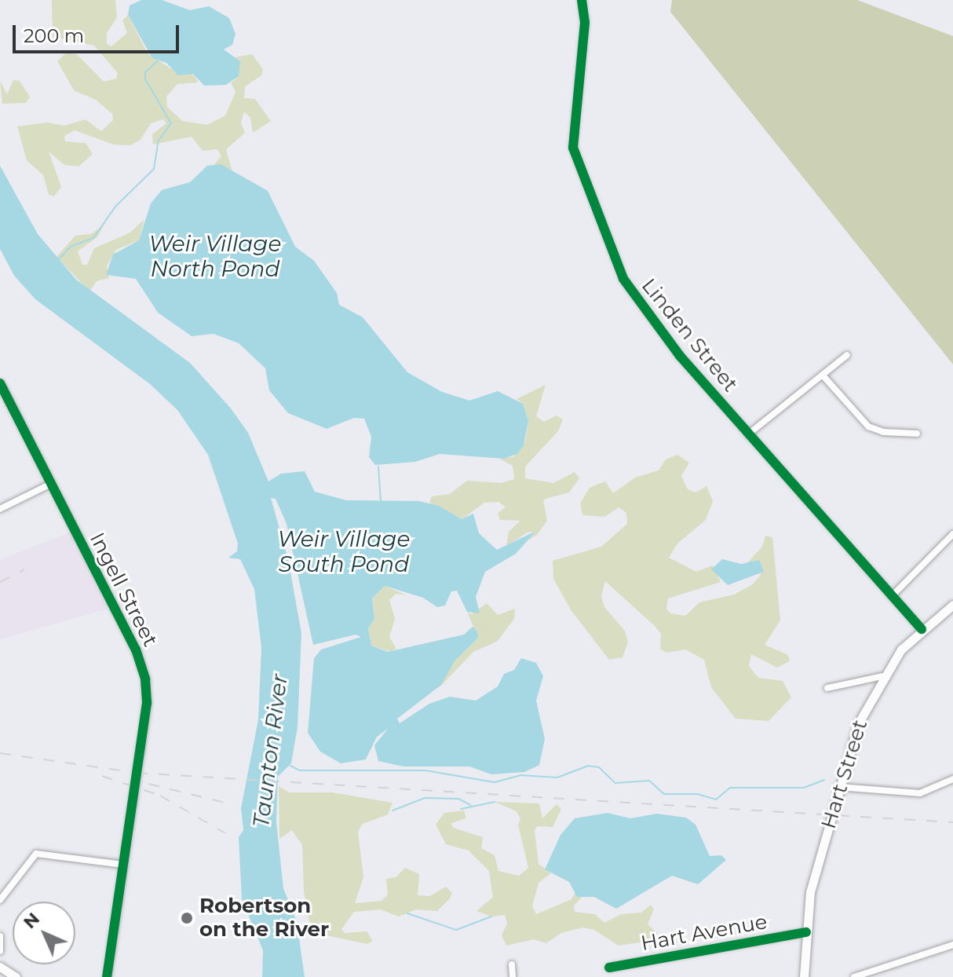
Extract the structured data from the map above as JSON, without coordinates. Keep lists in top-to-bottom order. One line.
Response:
{"streets":{"main road":["Hart Street"],"street":["Linden Street","Ingell Street","Hart Avenue"]},"crossings":[["Linden Street","Hart Street"],["Hart Street","Hart Avenue"]],"water":["Weir Village North Pond","Weir Village South Pond","Taunton River"],"places":["Robertson on the River"],"scale_bar":"200 m","north":"top left"}
